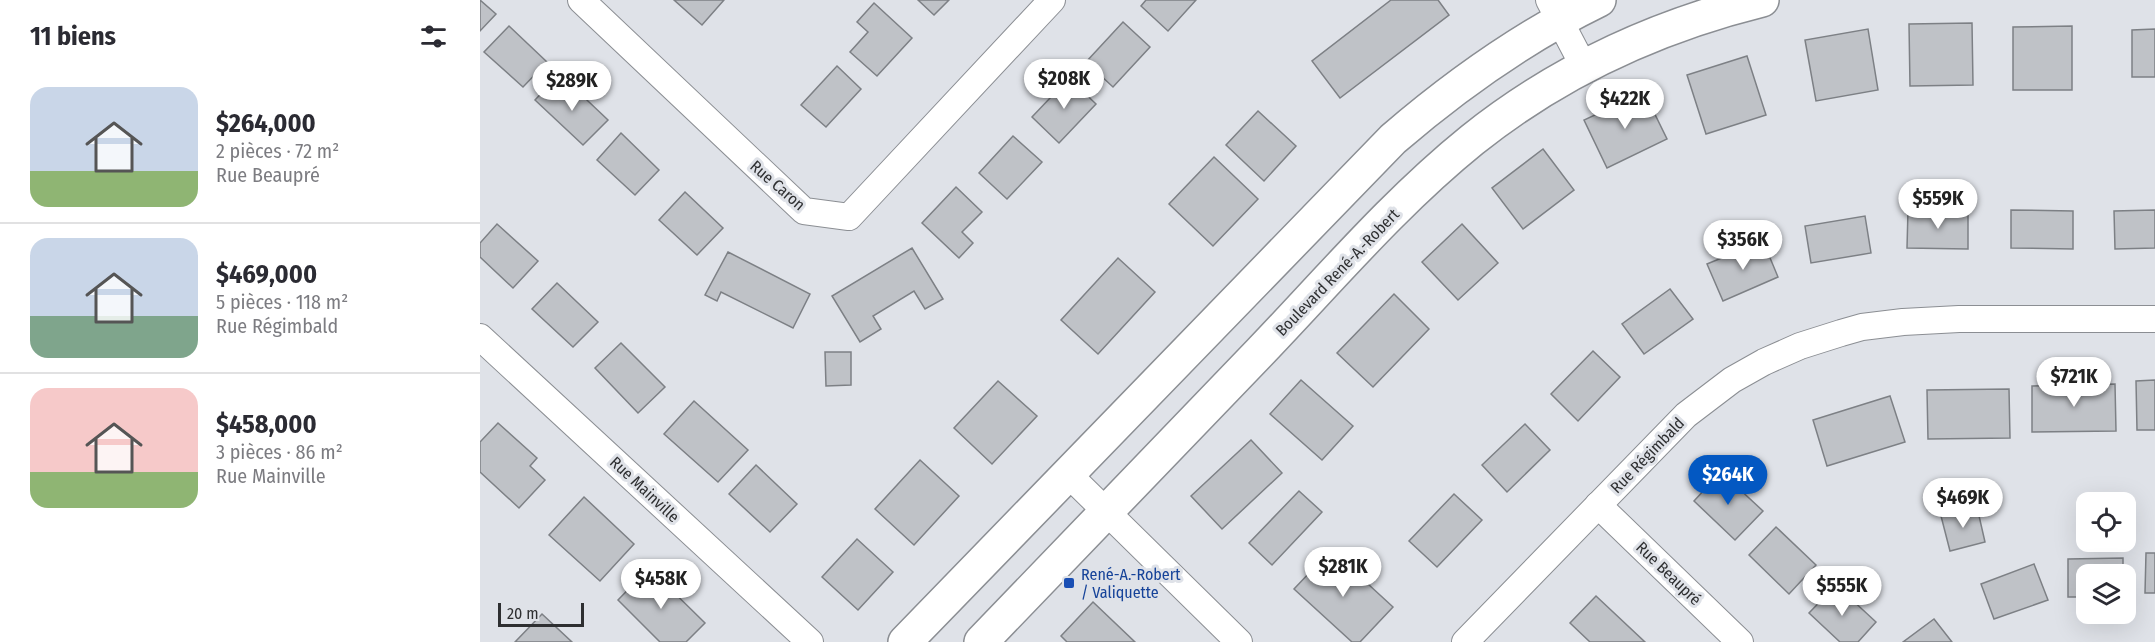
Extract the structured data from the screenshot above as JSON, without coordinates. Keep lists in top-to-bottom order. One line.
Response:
{"streets":{"street":["Rue Caron","Boulevard René-A.-Robert","Rue Régimbald","Rue Mainville","Rue Beaupré"]},"crossings":[["Rue Régimbald","Rue Beaupré"]],"places":{"transit":["René-A.-Robert / Valiquette"]},"scale_bar":"20 m","page":{"heading":"11 biens","price":["$208K","$289K","$422K","$559K","$356K","$721K","$264K","$469K","$281K","$458K","$555K"],"list":[{"name":"$264,000","note":"2 pièces · 72 m² · Rue Beaupré"},{"name":"$469,000","note":"5 pièces · 118 m² · Rue Régimbald"},{"name":"$458,000","note":"3 pièces · 86 m² · Rue Mainville"}],"scale":"20 m"}}
